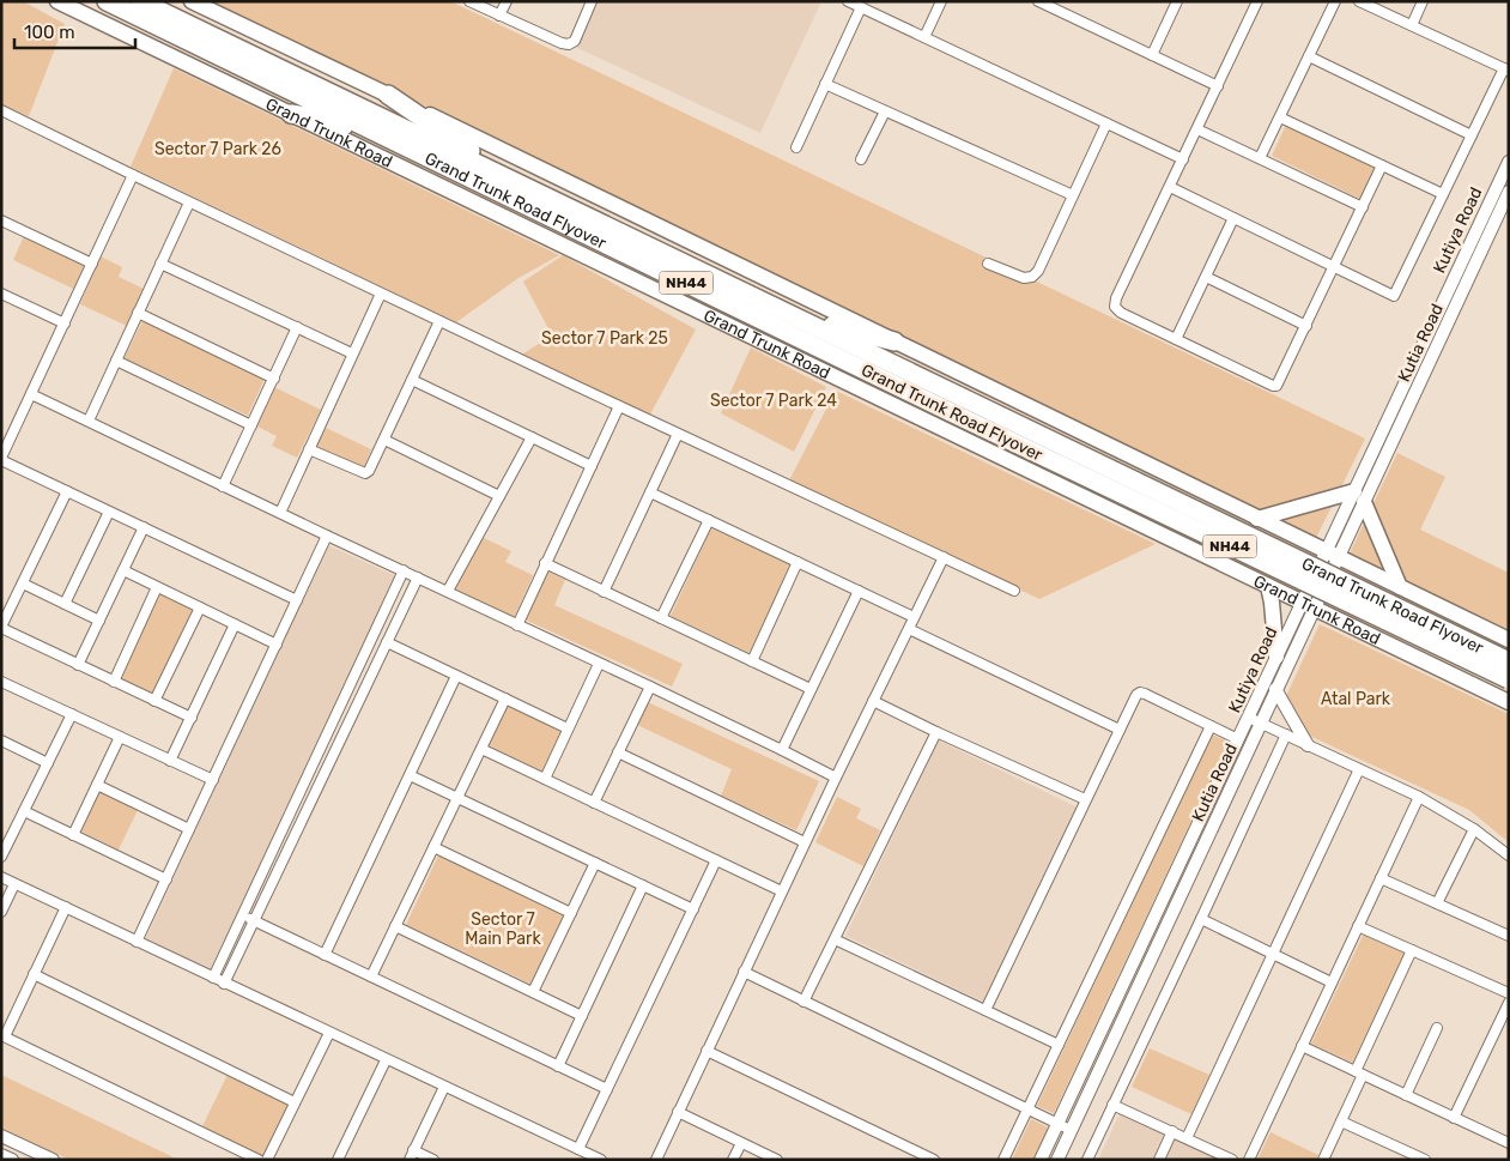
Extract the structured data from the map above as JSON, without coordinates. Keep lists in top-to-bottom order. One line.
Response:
{"streets":{"highway":["Grand Trunk Road Flyover","NH44"],"main road":["Grand Trunk Road"],"street":["Kutiya Road","Kutia Road"]},"crossings":[["Grand Trunk Road","Kutia Road"],["Grand Trunk Road Flyover","NH44"],["Kutiya Road","Kutia Road"]],"parks":["Sector 7 Park 26","Sector 7 Park 25","Sector 7 Park 24","Atal Park","Sector 7 Main Park"],"scale_bar":"100 m"}
